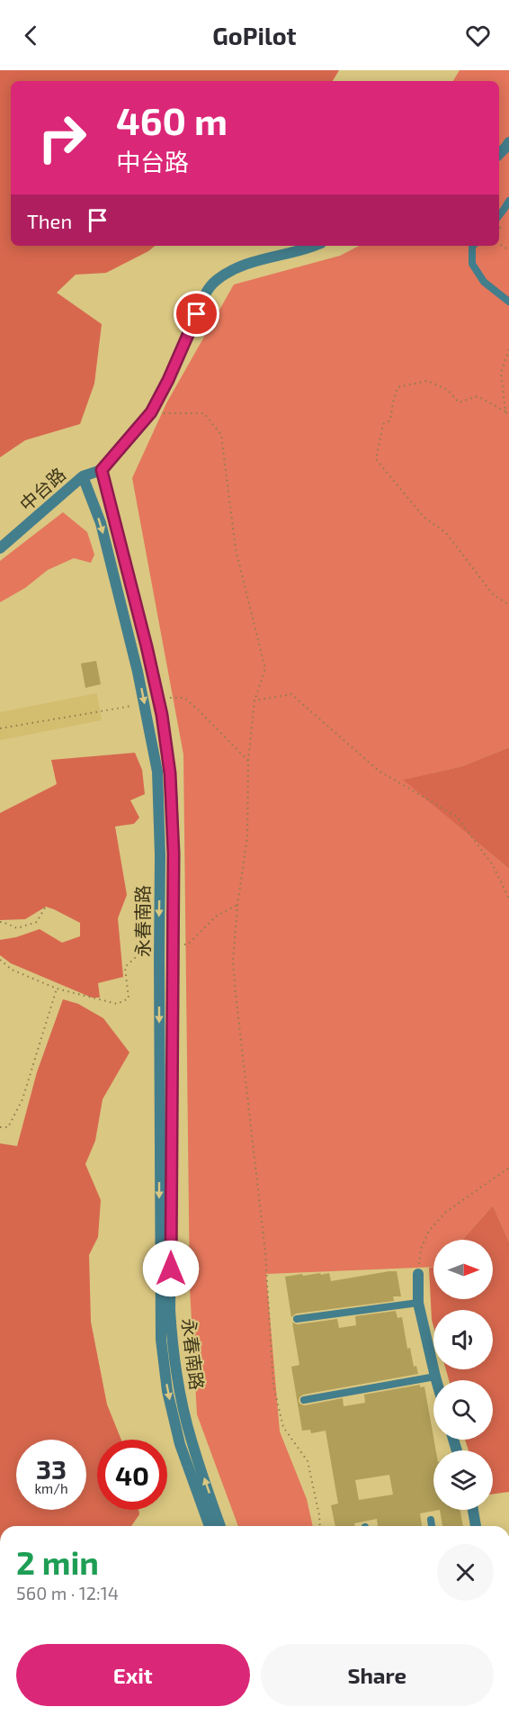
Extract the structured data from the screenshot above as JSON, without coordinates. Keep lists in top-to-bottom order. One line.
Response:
{"streets":{"street":["中台路","永春南路"]},"crossings":[["中台路","永春南路"]],"north":"right","page":{"header":"GoPilot","turn":["460 m","中台路"],"then":"Then","speed":"33 km/h","limit":"40","heading":["2 min","560 m · 12:14"],"buttons":["Exit","Share"]}}
